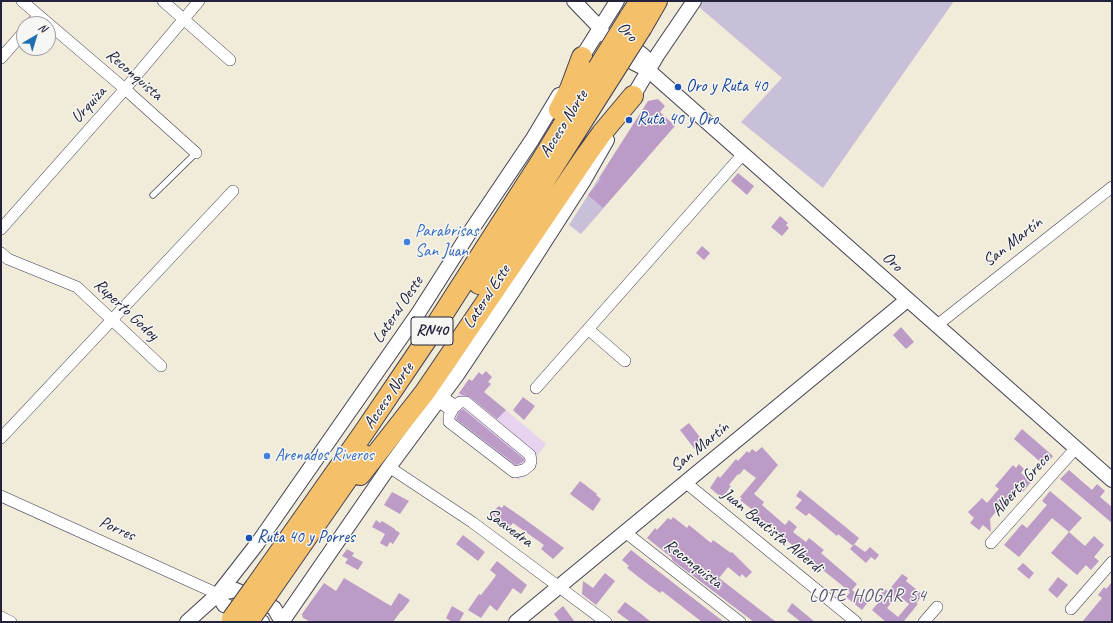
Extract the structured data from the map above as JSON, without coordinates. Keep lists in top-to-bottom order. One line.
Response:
{"streets":{"highway":["Acceso Norte","RN40"],"street":["Oro","Reconquista","Urquiza","San Martín","Lateral Este","Ruperto Godoy","Lateral Oeste","Alberto Greco","Saavedra","Porres","Juan Bautista Alberdi"]},"crossings":[["Oro","San Martín"],["Oro","Lateral Este"],["Oro","Lateral Oeste"],["Oro","Alberto Greco"],["Reconquista","Urquiza"],["Reconquista","San Martín"],["Acceso Norte","Lateral Oeste"],["San Martín","Saavedra"],["San Martín","Juan Bautista Alberdi"],["Lateral Este","Saavedra"],["Lateral Oeste","Porres"]],"districts":["LOTE HOGAR 54"],"places":["Oro y Ruta 40","Ruta 40 y Oro","Parabrisas San Juan","Arenados Riveros","Ruta 40 y Porres"],"north":"top right"}
